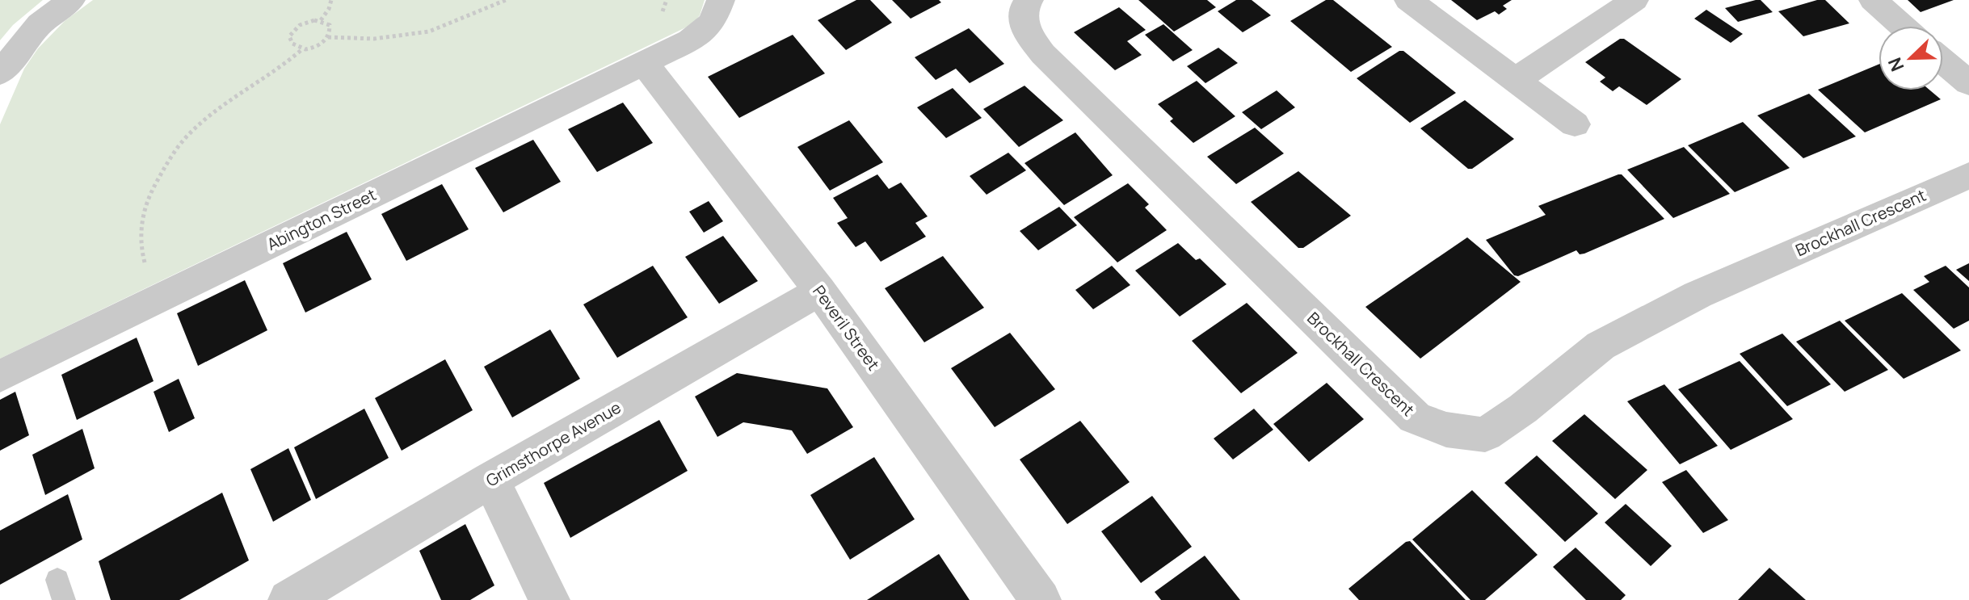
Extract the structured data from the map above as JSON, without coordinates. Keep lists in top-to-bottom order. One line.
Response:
{"streets":{"street":["Abington Street","Brockhall Crescent","Peveril Street","Grimsthorpe Avenue"]},"crossings":[["Abington Street","Peveril Street"],["Peveril Street","Grimsthorpe Avenue"]],"north":"bottom left"}
